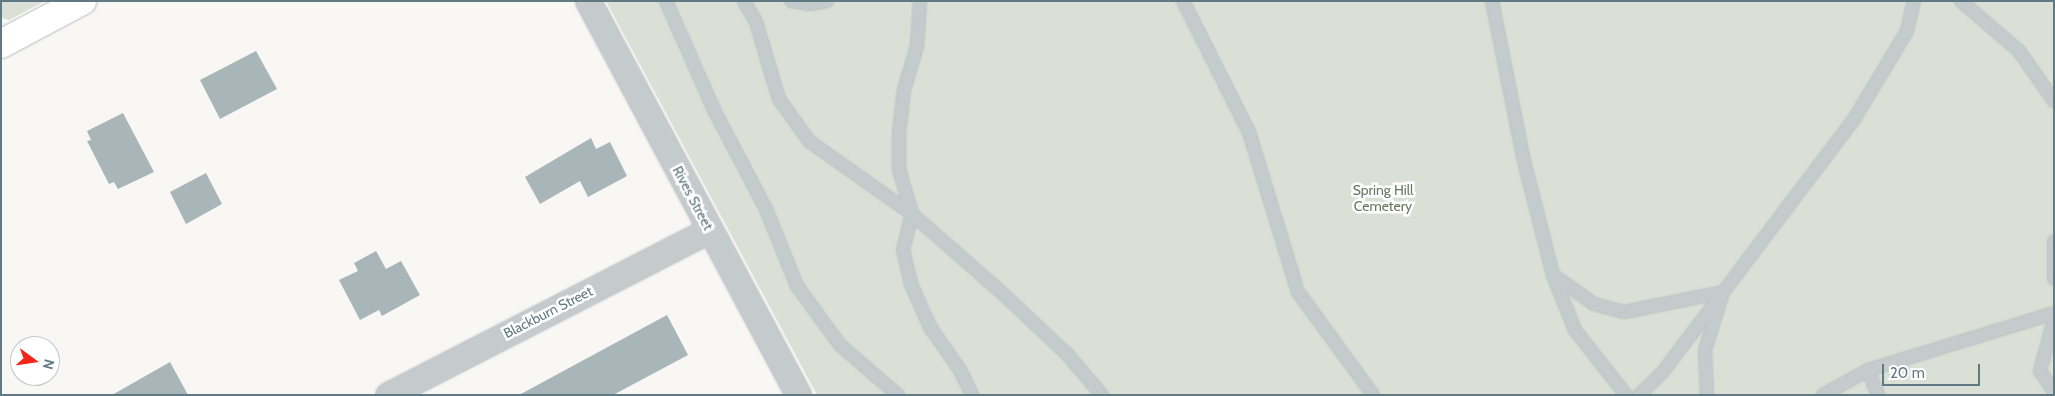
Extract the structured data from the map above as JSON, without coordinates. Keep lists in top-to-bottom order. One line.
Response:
{"streets":{"street":["Rives Street","Blackburn Street"]},"crossings":[["Rives Street","Blackburn Street"]],"parks":["Spring Hill Cemetery"],"scale_bar":"20 m","north":"right"}
